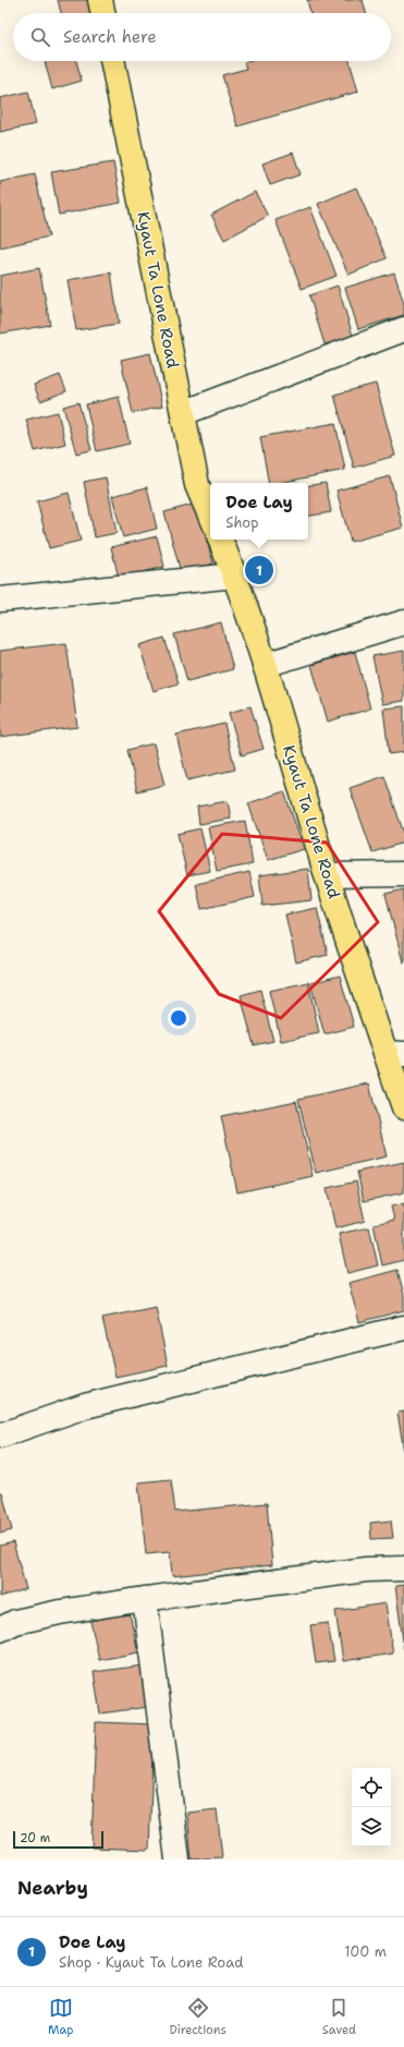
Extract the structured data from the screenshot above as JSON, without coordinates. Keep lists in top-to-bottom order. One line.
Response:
{"streets":{"main road":["Kyaut Ta Lone Road"]},"scale_bar":"20 m","page":{"search":"Search here","popup":["Doe Lay","Shop"],"pins":"1","scale":"20 m","heading":"Nearby","list":[{"mark":"1","name":"Doe Lay","note":"Shop · Kyaut Ta Lone Road","value":"100 m"}],"nav":["Map","Directions","Saved"]}}
